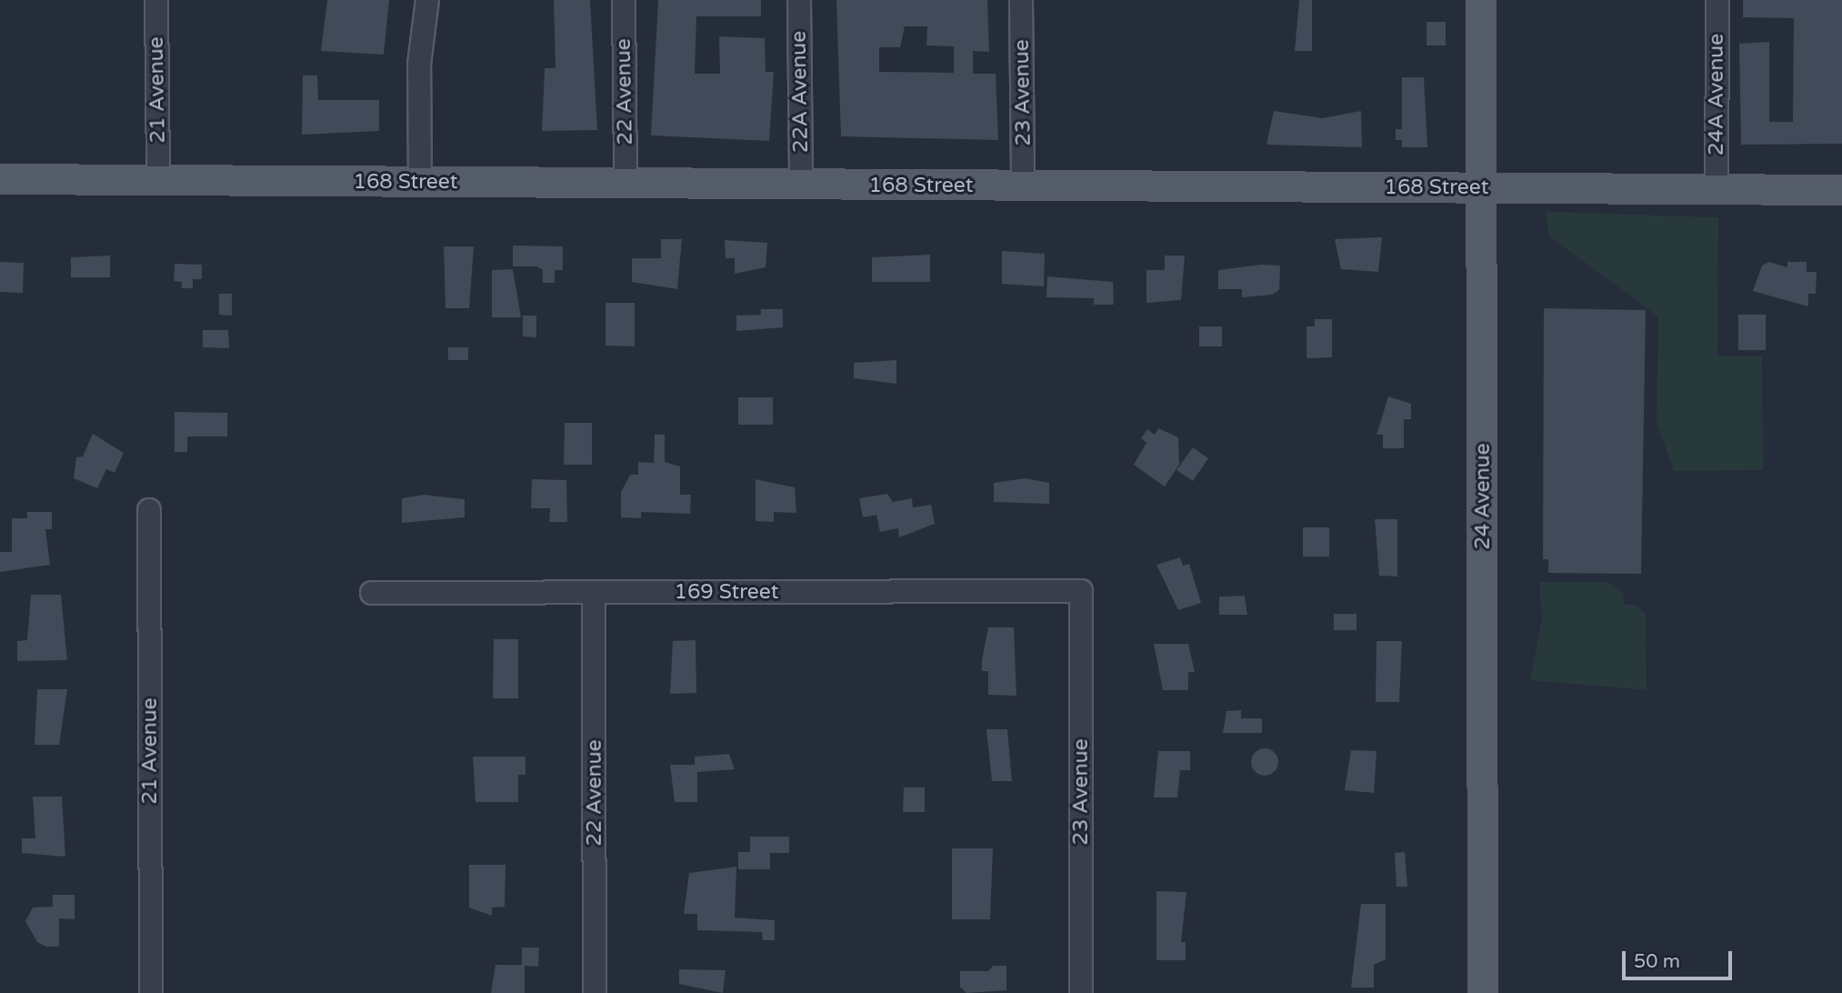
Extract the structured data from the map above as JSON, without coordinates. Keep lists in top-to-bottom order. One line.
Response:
{"streets":{"main road":["168 Street","24 Avenue"],"street":["21 Avenue","22 Avenue","22A Avenue","23 Avenue","24A Avenue","169 Street"]},"crossings":[["21 Avenue","168 Street"],["22 Avenue","168 Street"],["22 Avenue","169 Street"],["22A Avenue","168 Street"],["23 Avenue","168 Street"],["23 Avenue","169 Street"],["24A Avenue","168 Street"],["168 Street","24 Avenue"]],"scale_bar":"50 m"}
